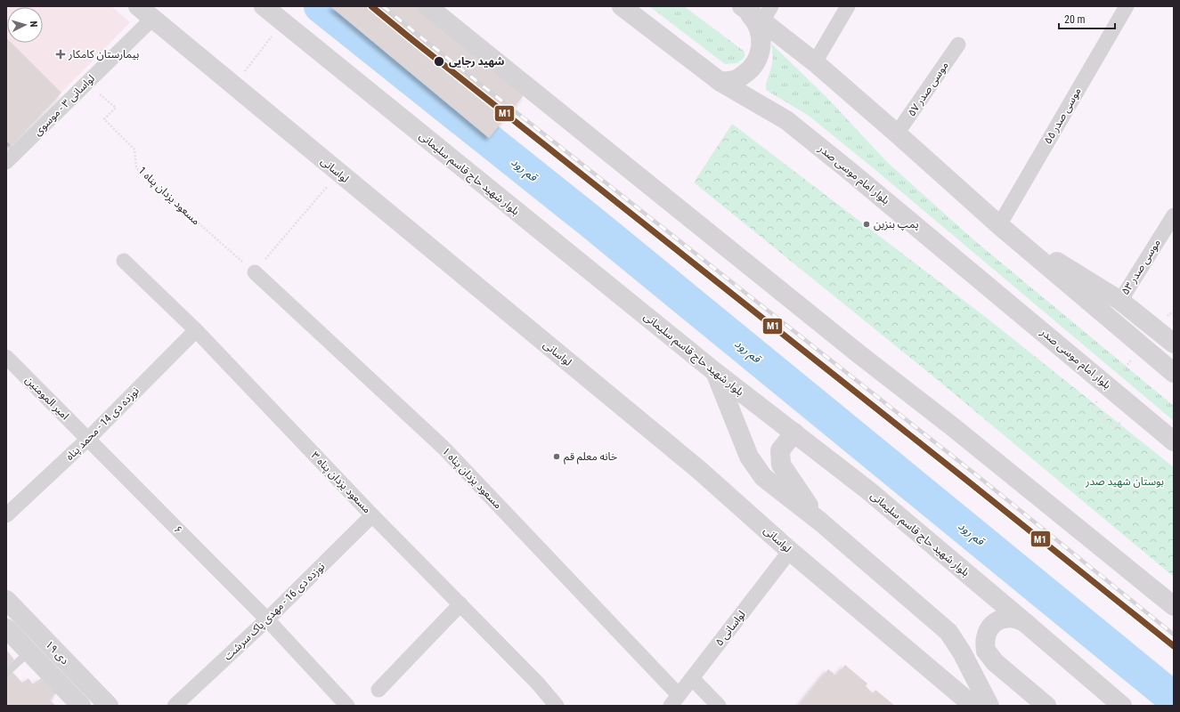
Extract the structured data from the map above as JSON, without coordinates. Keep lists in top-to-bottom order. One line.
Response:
{"streets":{"main road":["لواسانی","بلوار شهید حاج قاسم سلیمانی","بلوار امام موسی صدر","۱۹ دی"],"street":["موسی صدر ۵۷","لواسانی ۳ - موسوی","موسی صدر ۵۵","موسی صدر ۵۳","امیر المومنین","نوزده دی 14 - محمد پناه","۱ مسعود یزدان پناه","۳ مسعود یزدان پناه","۶","نوزده دی 16 - مهدی پاک سرشت","لواسانی ۵"],"path":["1 مسعود یزدان پناه"]},"crossings":[["لواسانی ۳ - موسوی","لواسانی"],["لواسانی ۳ - موسوی","1 مسعود یزدان پناه"],["لواسانی","لواسانی ۵"],["1 مسعود یزدان پناه","۱ مسعود یزدان پناه"],["امیر المومنین","نوزده دی 14 - محمد پناه"],["امیر المومنین","۶"],["نوزده دی 14 - محمد پناه","۳ مسعود یزدان پناه"],["نوزده دی 14 - محمد پناه","۶"],["۱ مسعود یزدان پناه","لواسانی ۵"],["۳ مسعود یزدان پناه","نوزده دی 16 - مهدی پاک سرشت"],["۶","نوزده دی 16 - مهدی پاک سرشت"]],"water":["قم رود"],"parks":["بوستان شهید صدر"],"places":{"health":["بیمارستان کامکار"],"other":["شهید رجایی","پمپ بنزین","خانه معلم قم"]},"lines":["transit line M1"],"scale_bar":"20 m","north":"right"}
